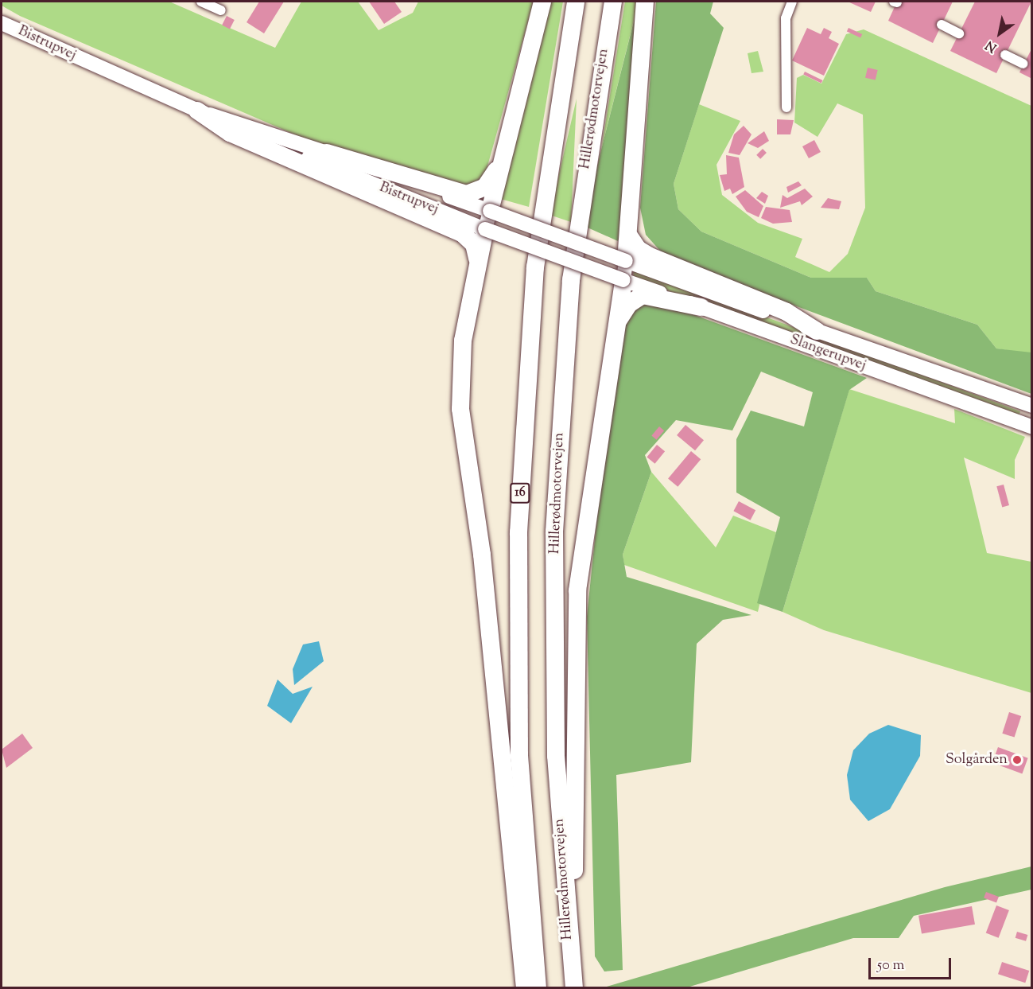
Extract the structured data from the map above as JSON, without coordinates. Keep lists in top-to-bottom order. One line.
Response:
{"streets":{"highway":["Hillerødmotorvejen","16"],"main road":["Bistrupvej","Slangerupvej"]},"crossings":[["Bistrupvej","Slangerupvej"]],"places":["Solgården"],"scale_bar":"50 m","north":"bottom left"}
